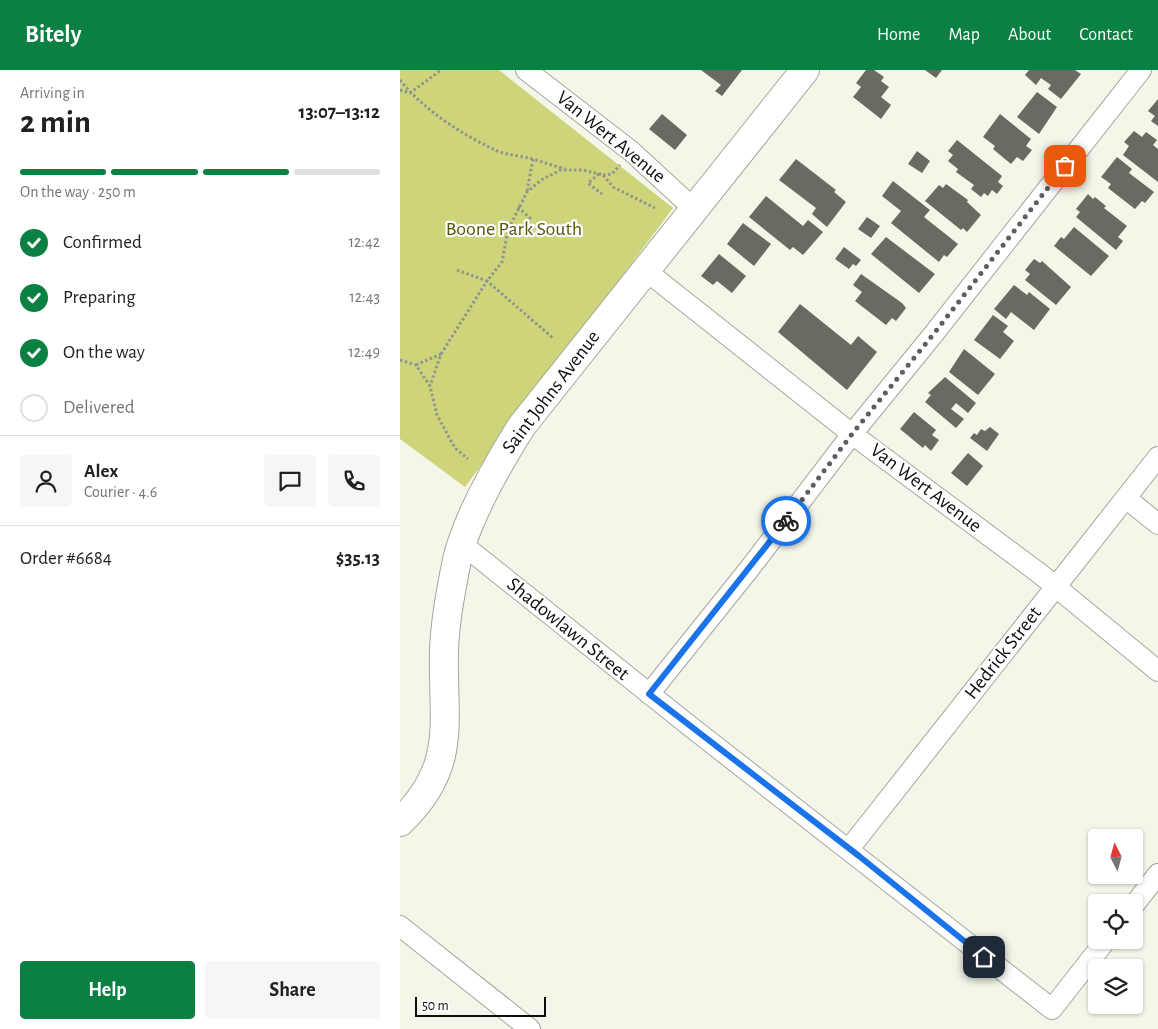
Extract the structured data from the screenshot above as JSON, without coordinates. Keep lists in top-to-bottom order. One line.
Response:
{"streets":{"main road":["Saint Johns Avenue"],"street":["Van Wert Avenue","Shadowlawn Street","Hedrick Street"]},"crossings":[["Van Wert Avenue","Saint Johns Avenue"],["Van Wert Avenue","Hedrick Street"],["Saint Johns Avenue","Shadowlawn Street"],["Shadowlawn Street","Hedrick Street"]],"parks":["Boone Park South"],"scale_bar":"50 m","north":"top","page":{"header":"Bitely","nav":["Home","Map","About","Contact"],"heading":["2 min","Arriving in","13:07–13:12"],"panel":["Alex","Courier · 4.6","Order #6684","$35.13"],"bar":"On the way · 250 m","list":[["Confirmed","12:42"],["Preparing","12:43"],["On the way","12:49"],"Delivered"],"buttons":["Help","Share"],"scale":"50 m"}}
